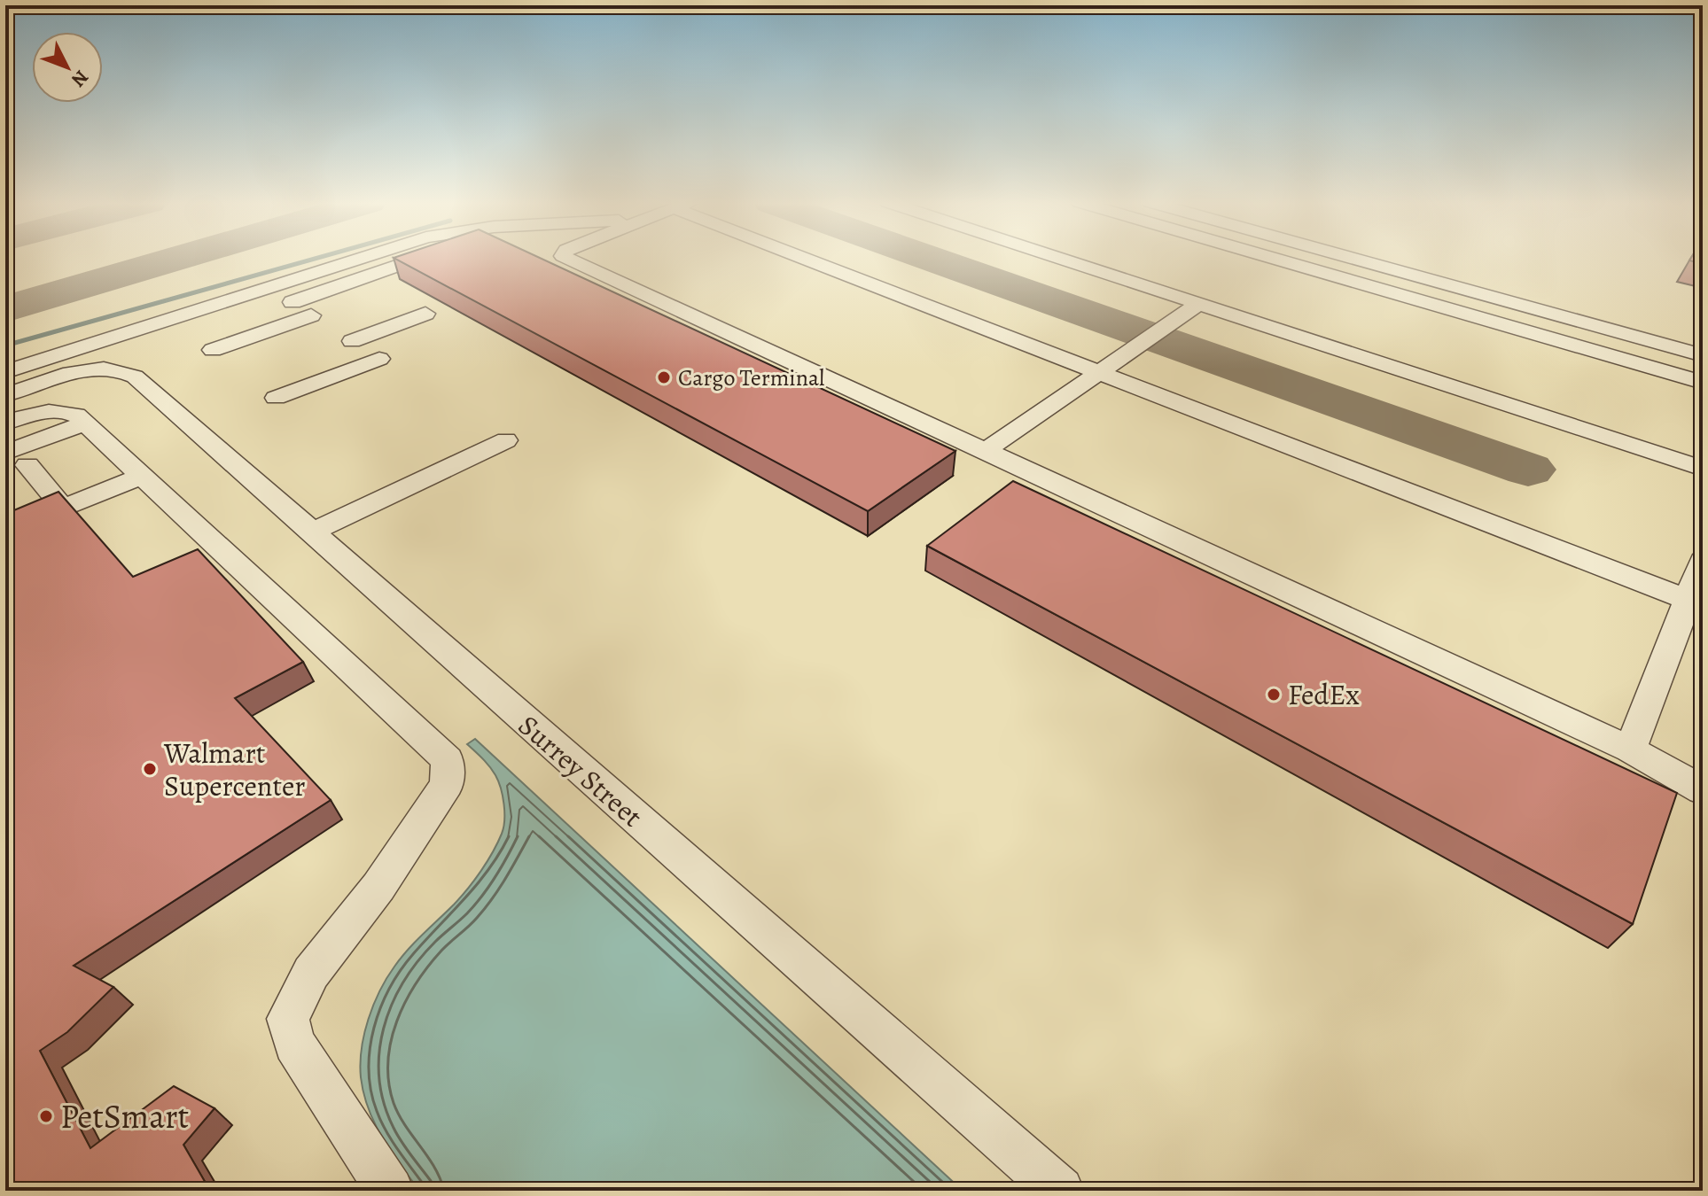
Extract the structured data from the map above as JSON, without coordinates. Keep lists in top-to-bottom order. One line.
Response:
{"streets":{"street":["Surrey Street"]},"places":["Cargo Terminal","FedEx","Walmart Supercenter","PetSmart"],"north":"bottom right"}
